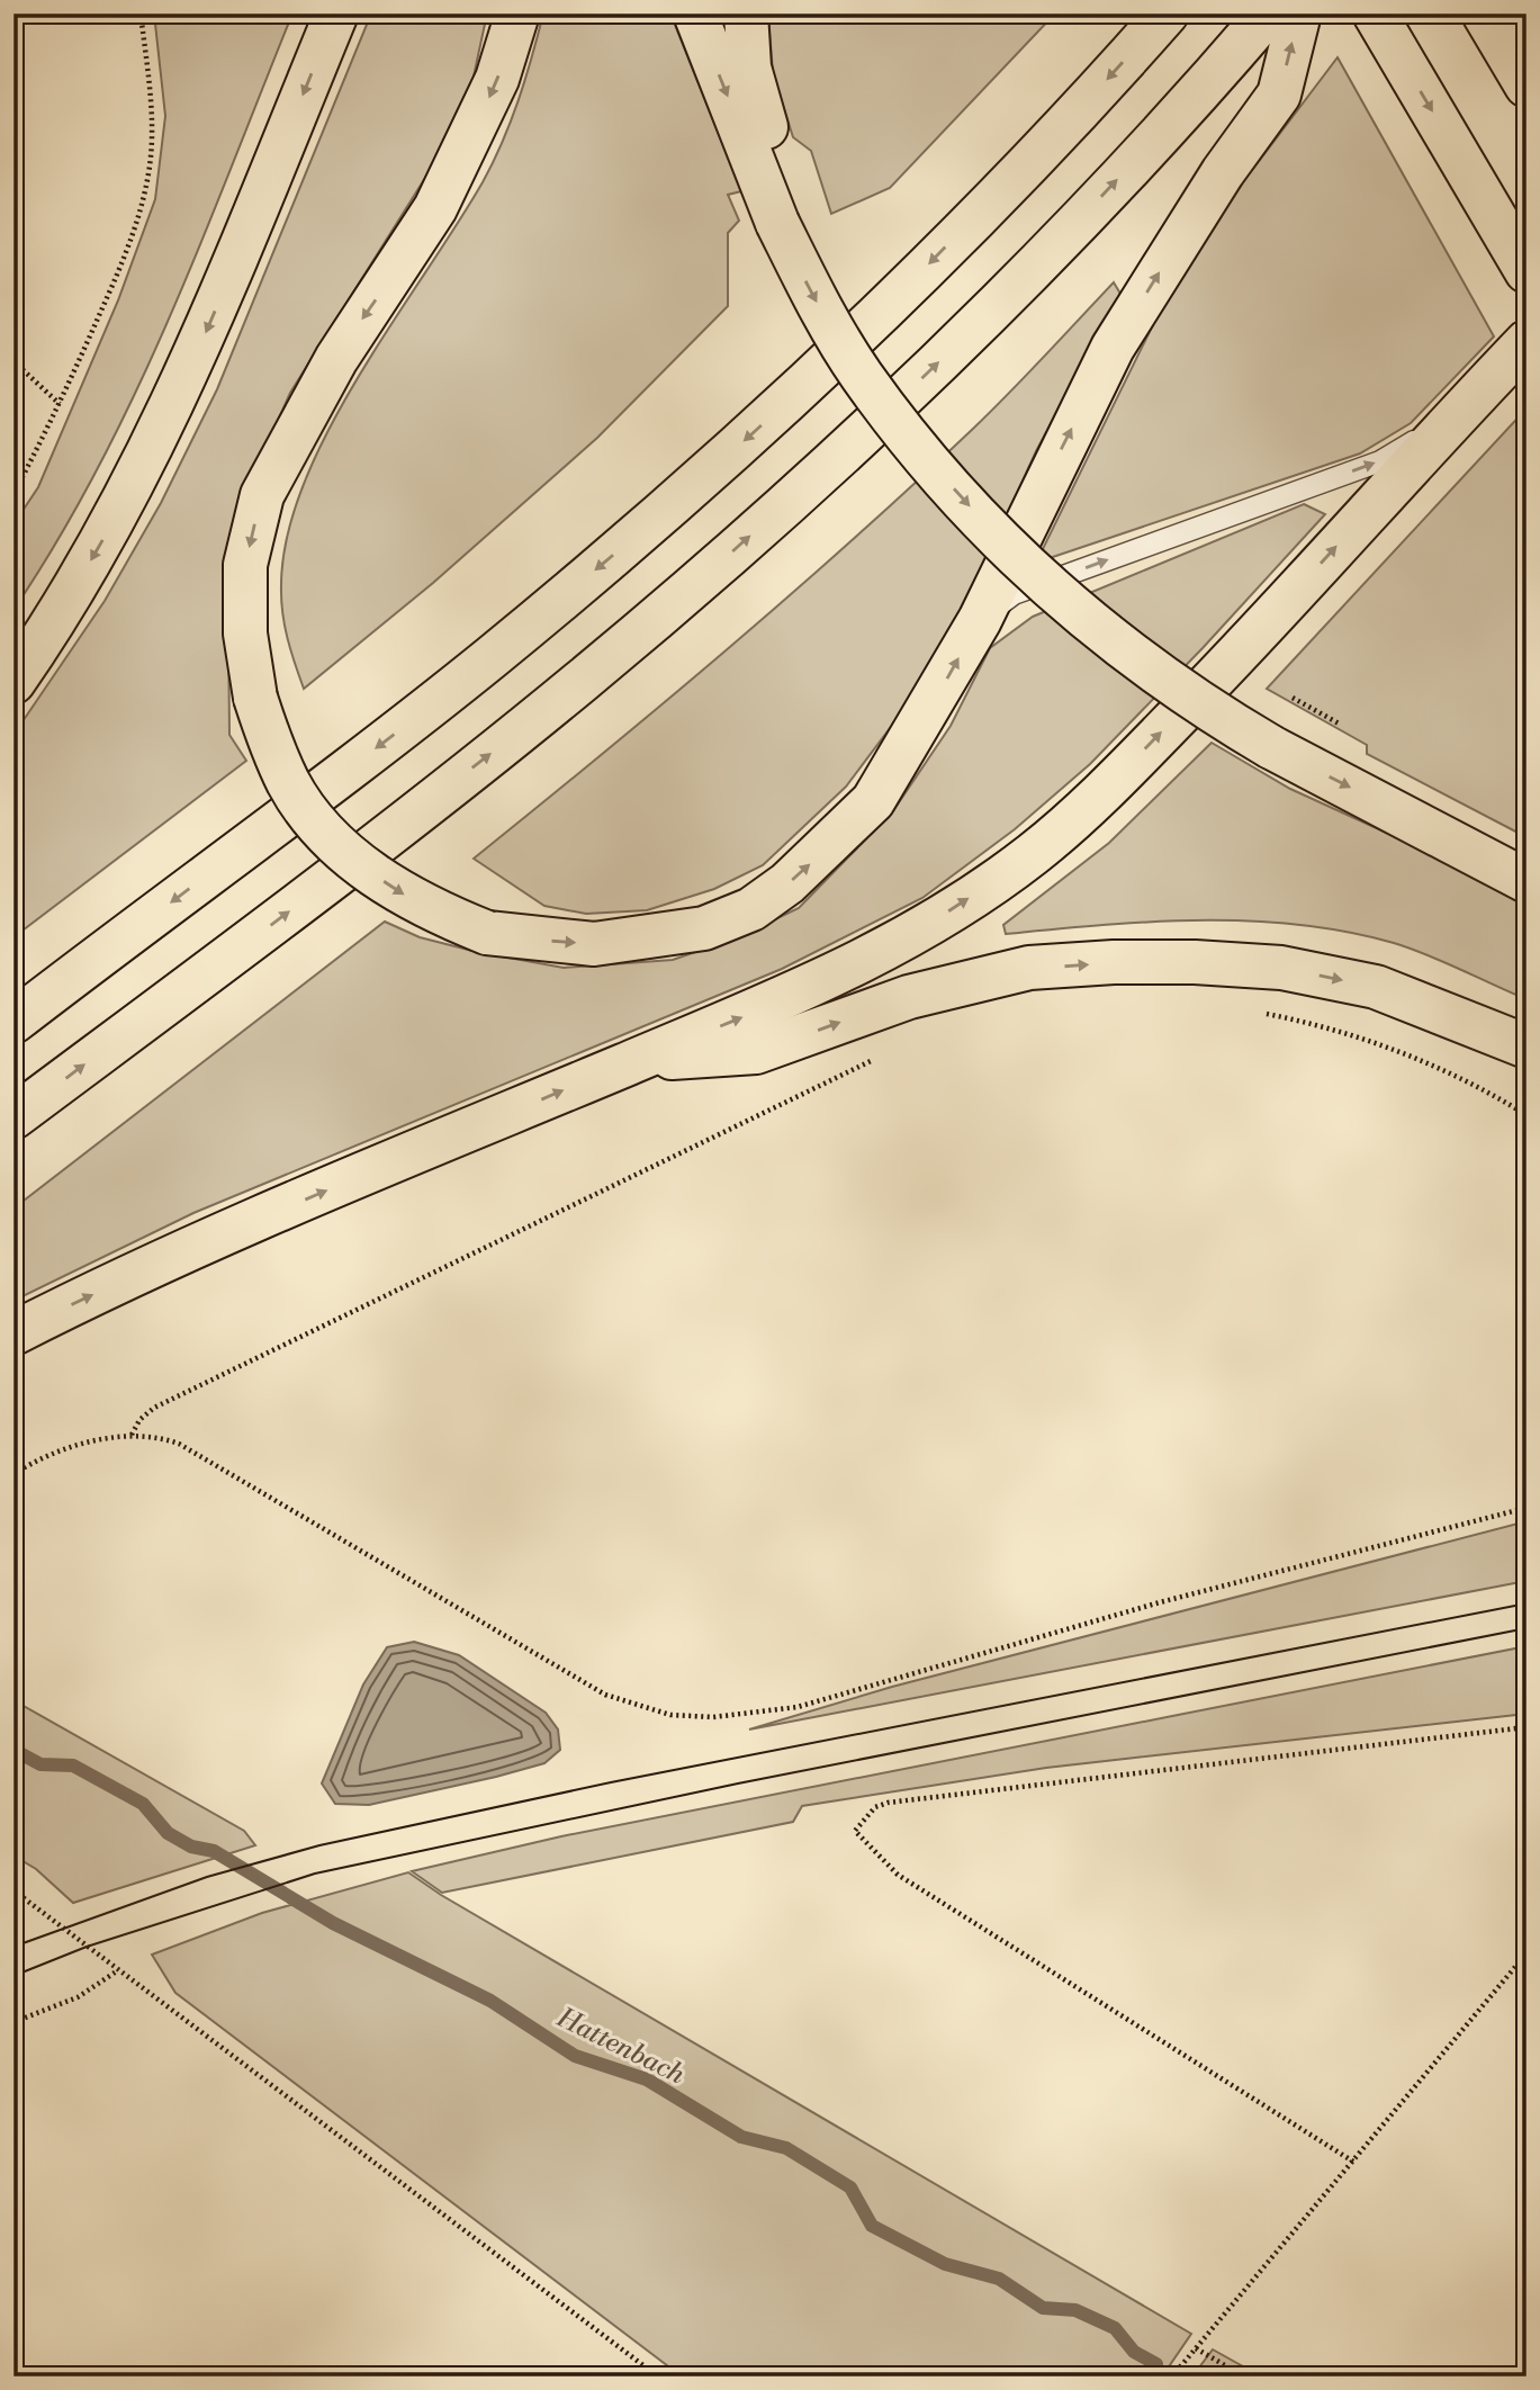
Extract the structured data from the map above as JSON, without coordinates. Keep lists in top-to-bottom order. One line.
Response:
{"water":["Hattenbach"]}
